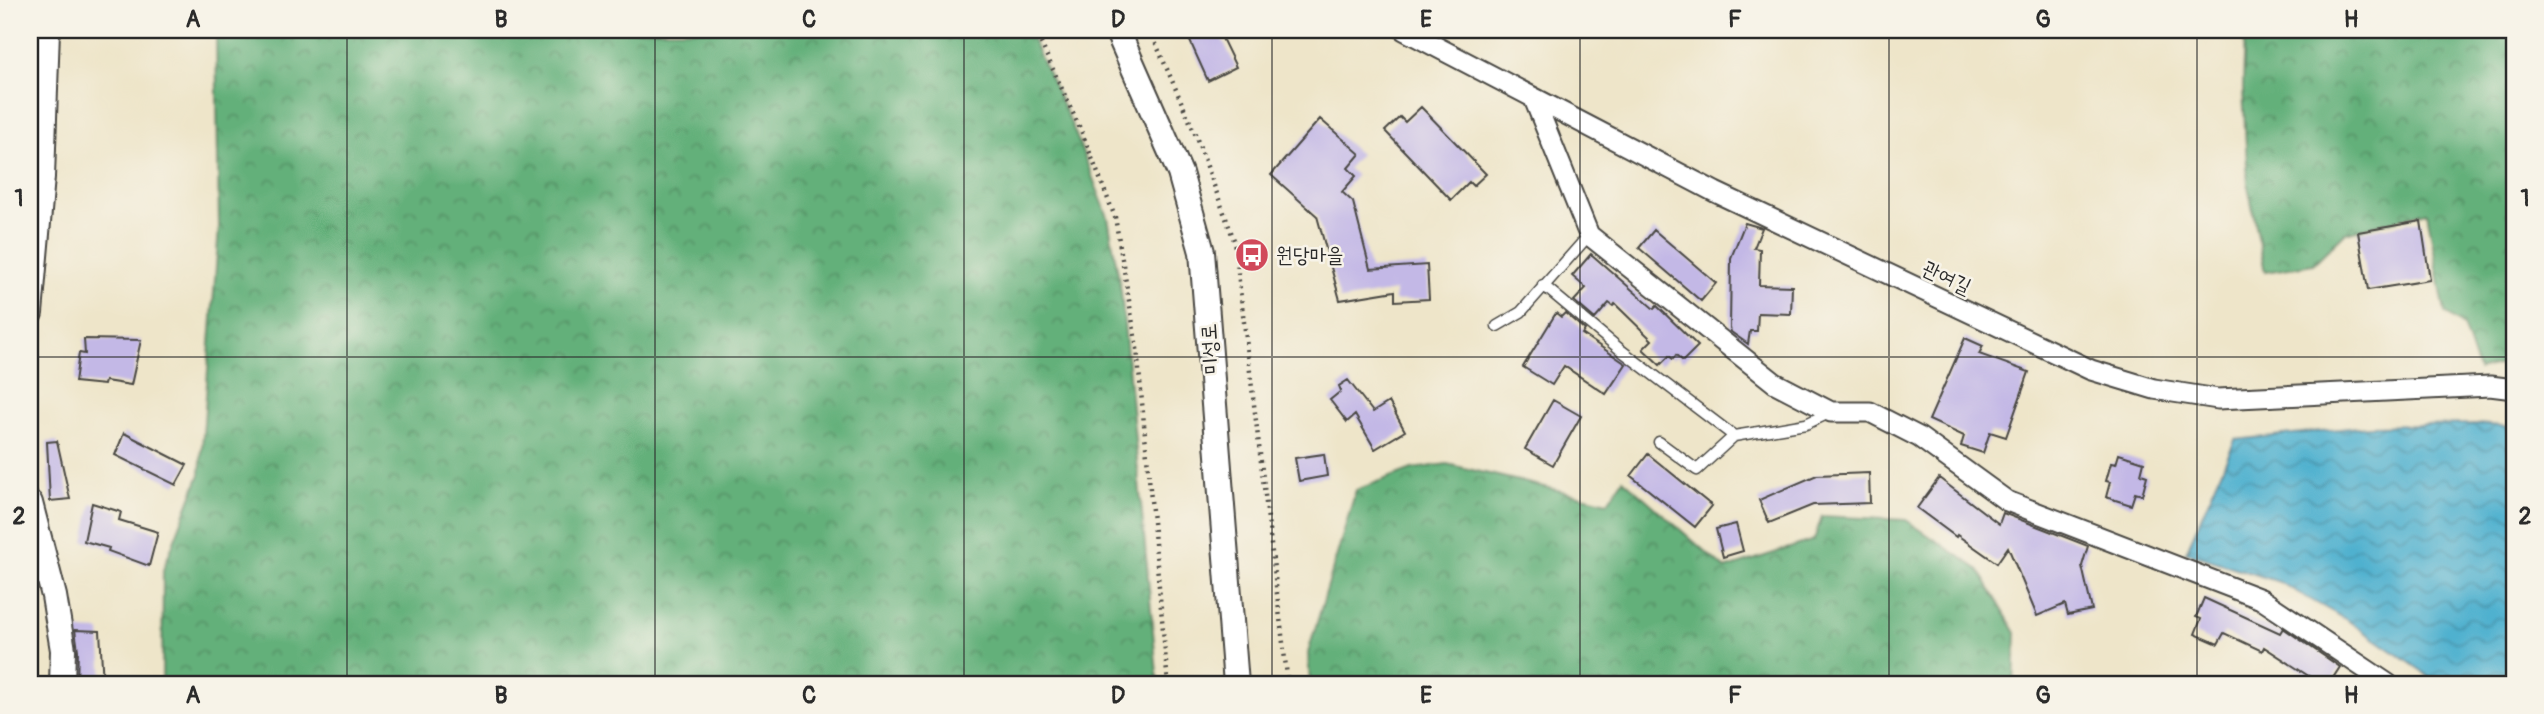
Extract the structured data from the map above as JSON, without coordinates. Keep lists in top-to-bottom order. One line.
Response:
{"streets":{"street":["관여길","미성로"]},"places":{"bus stop":["원당마을"]},"grid":{"columns":["A","B","C","D","E","F","G","H"],"rows":["1","2"]}}
